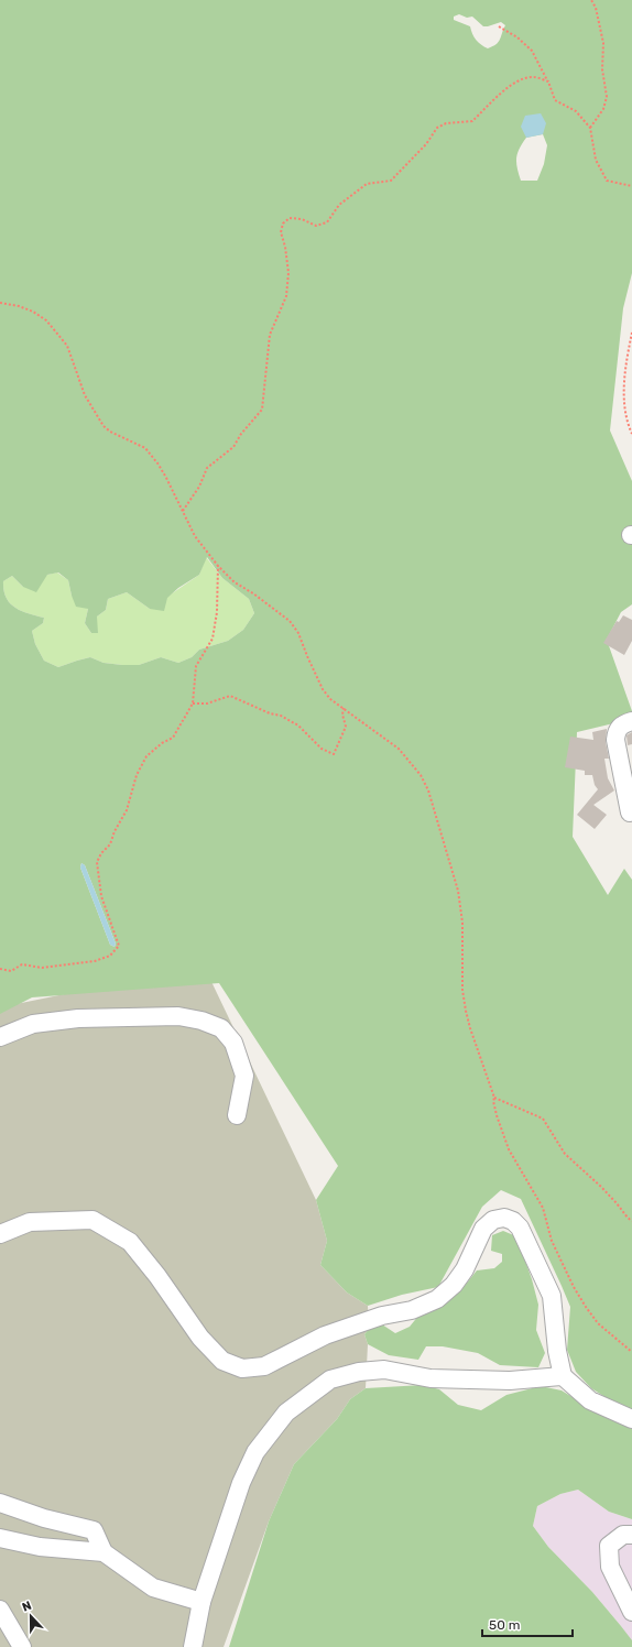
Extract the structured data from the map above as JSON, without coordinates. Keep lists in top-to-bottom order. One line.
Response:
{"scale_bar":"50 m","north":"top"}
